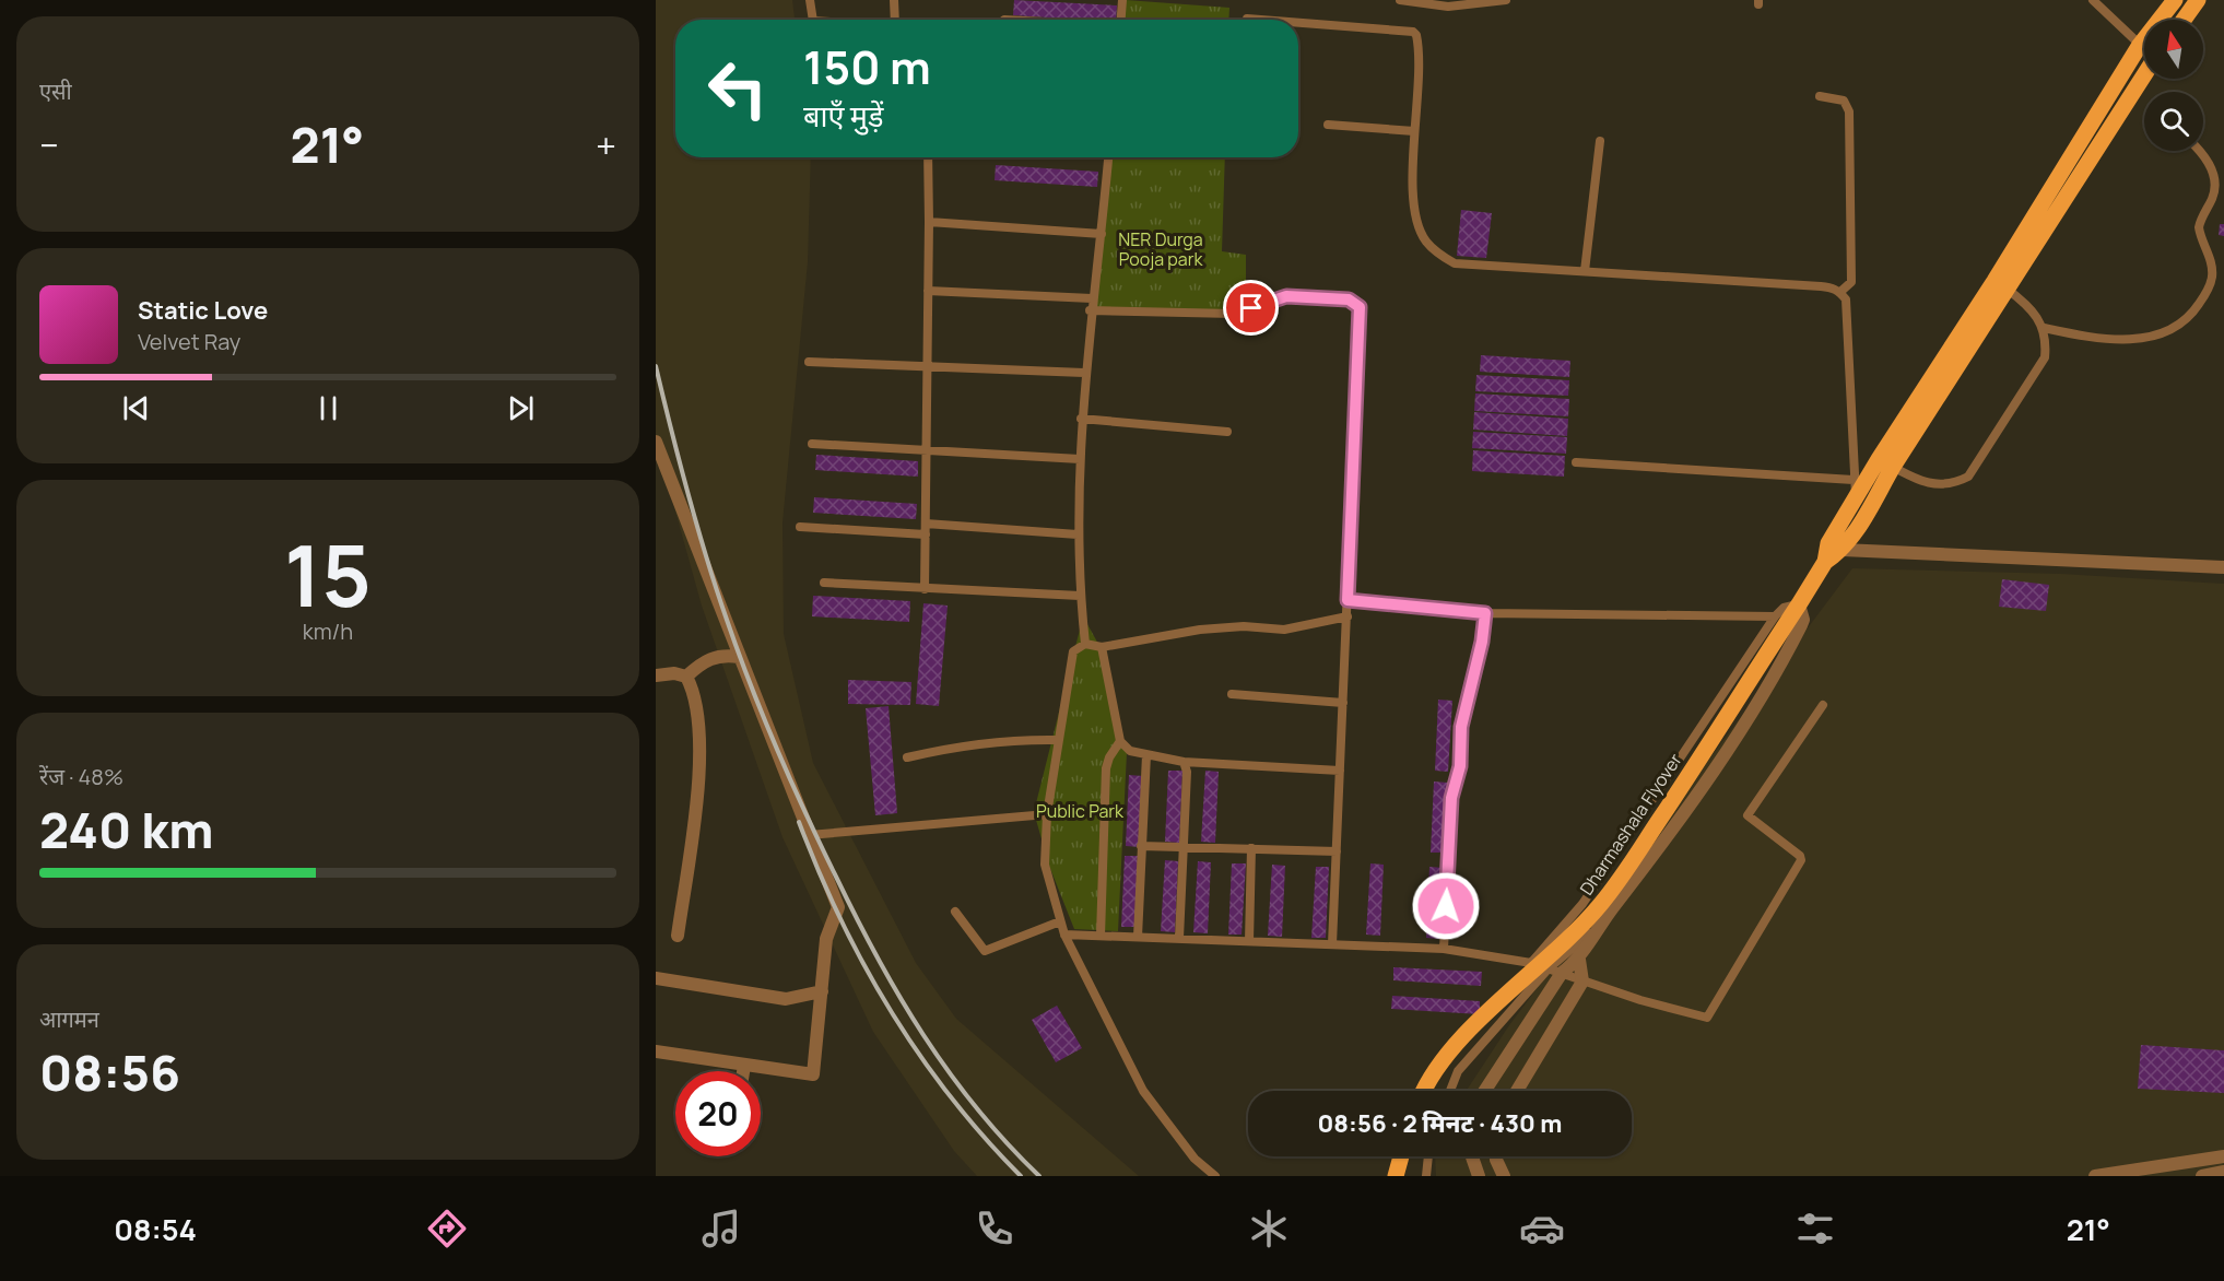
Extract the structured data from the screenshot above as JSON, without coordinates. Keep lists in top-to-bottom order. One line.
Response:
{"streets":{"main road":["Dharmashala Flyover"]},"parks":["NER Durga Pooja park","Public Park"],"north":"top","page":{"tile":["एसी",["15","km/h"],["रेंज · 48%","240 km"],["आगमन","08:56"]],"turn":["150 m","बाएँ मुड़ें"],"heat":["−","21°","+"],"song":["Static Love","Velvet Ray"],"limit":"20","trip":"08:56 · 2 मिनट · 430 m","tabs":["08:54","21°"]}}
